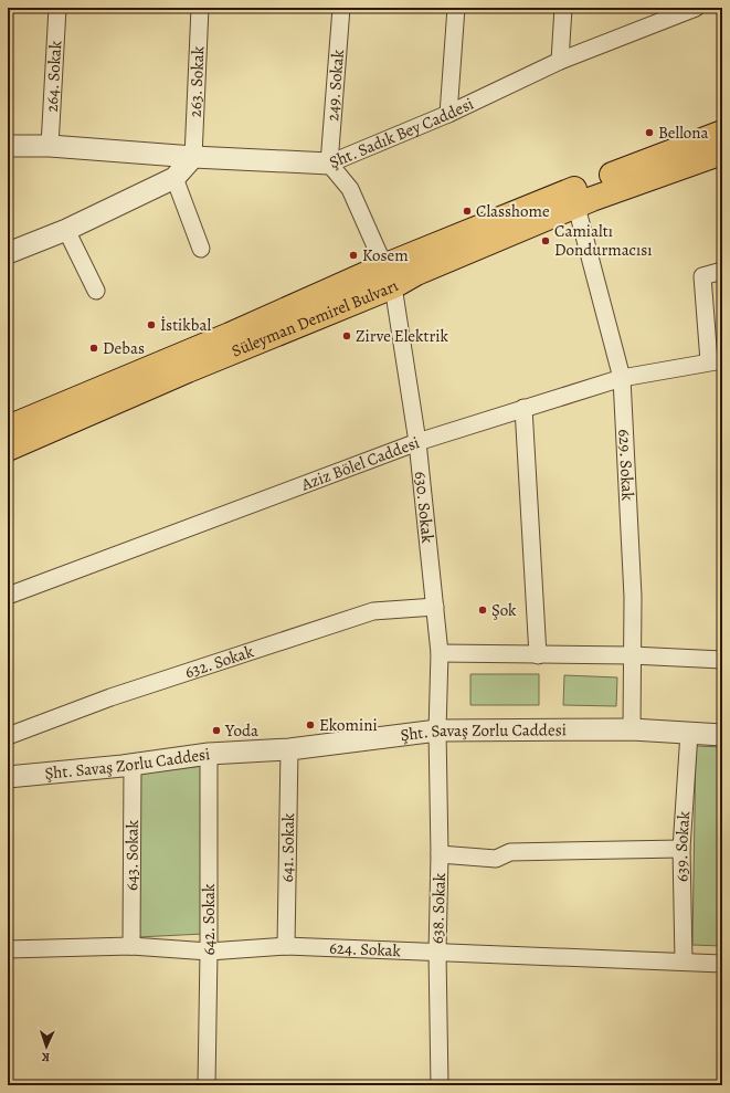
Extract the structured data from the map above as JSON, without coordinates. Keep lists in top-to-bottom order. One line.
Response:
{"streets":{"main road":["Süleyman Demirel Bulvarı"],"street":["264. Sokak","263. Sokak","249. Sokak","Şht. Sadık Bey Caddesi","Aziz Bölel Caddesi","629. Sokak","630. Sokak","632. Sokak","Şht. Savaş Zorlu Caddesi","639. Sokak","641. Sokak","643. Sokak","638. Sokak","642. Sokak","624. Sokak"]},"crossings":[["264. Sokak","Şht. Sadık Bey Caddesi"],["263. Sokak","Şht. Sadık Bey Caddesi"],["249. Sokak","Şht. Sadık Bey Caddesi"],["249. Sokak","630. Sokak"],["Şht. Sadık Bey Caddesi","630. Sokak"],["Süleyman Demirel Bulvarı","629. Sokak"],["Süleyman Demirel Bulvarı","630. Sokak"],["Aziz Bölel Caddesi","629. Sokak"],["Aziz Bölel Caddesi","630. Sokak"],["629. Sokak","Şht. Savaş Zorlu Caddesi"],["630. Sokak","632. Sokak"],["630. Sokak","Şht. Savaş Zorlu Caddesi"],["630. Sokak","638. Sokak"],["Şht. Savaş Zorlu Caddesi","639. Sokak"],["Şht. Savaş Zorlu Caddesi","641. Sokak"],["Şht. Savaş Zorlu Caddesi","643. Sokak"],["Şht. Savaş Zorlu Caddesi","638. Sokak"],["Şht. Savaş Zorlu Caddesi","642. Sokak"],["639. Sokak","624. Sokak"],["641. Sokak","624. Sokak"],["643. Sokak","624. Sokak"],["638. Sokak","624. Sokak"],["642. Sokak","624. Sokak"]],"places":["Bellona","Classhome","Camialtı Dondurmacısı","Kosem","İstikbal","Zirve Elektrik","Debas","Şok","Ekomini","Yoda"],"north":"bottom"}
